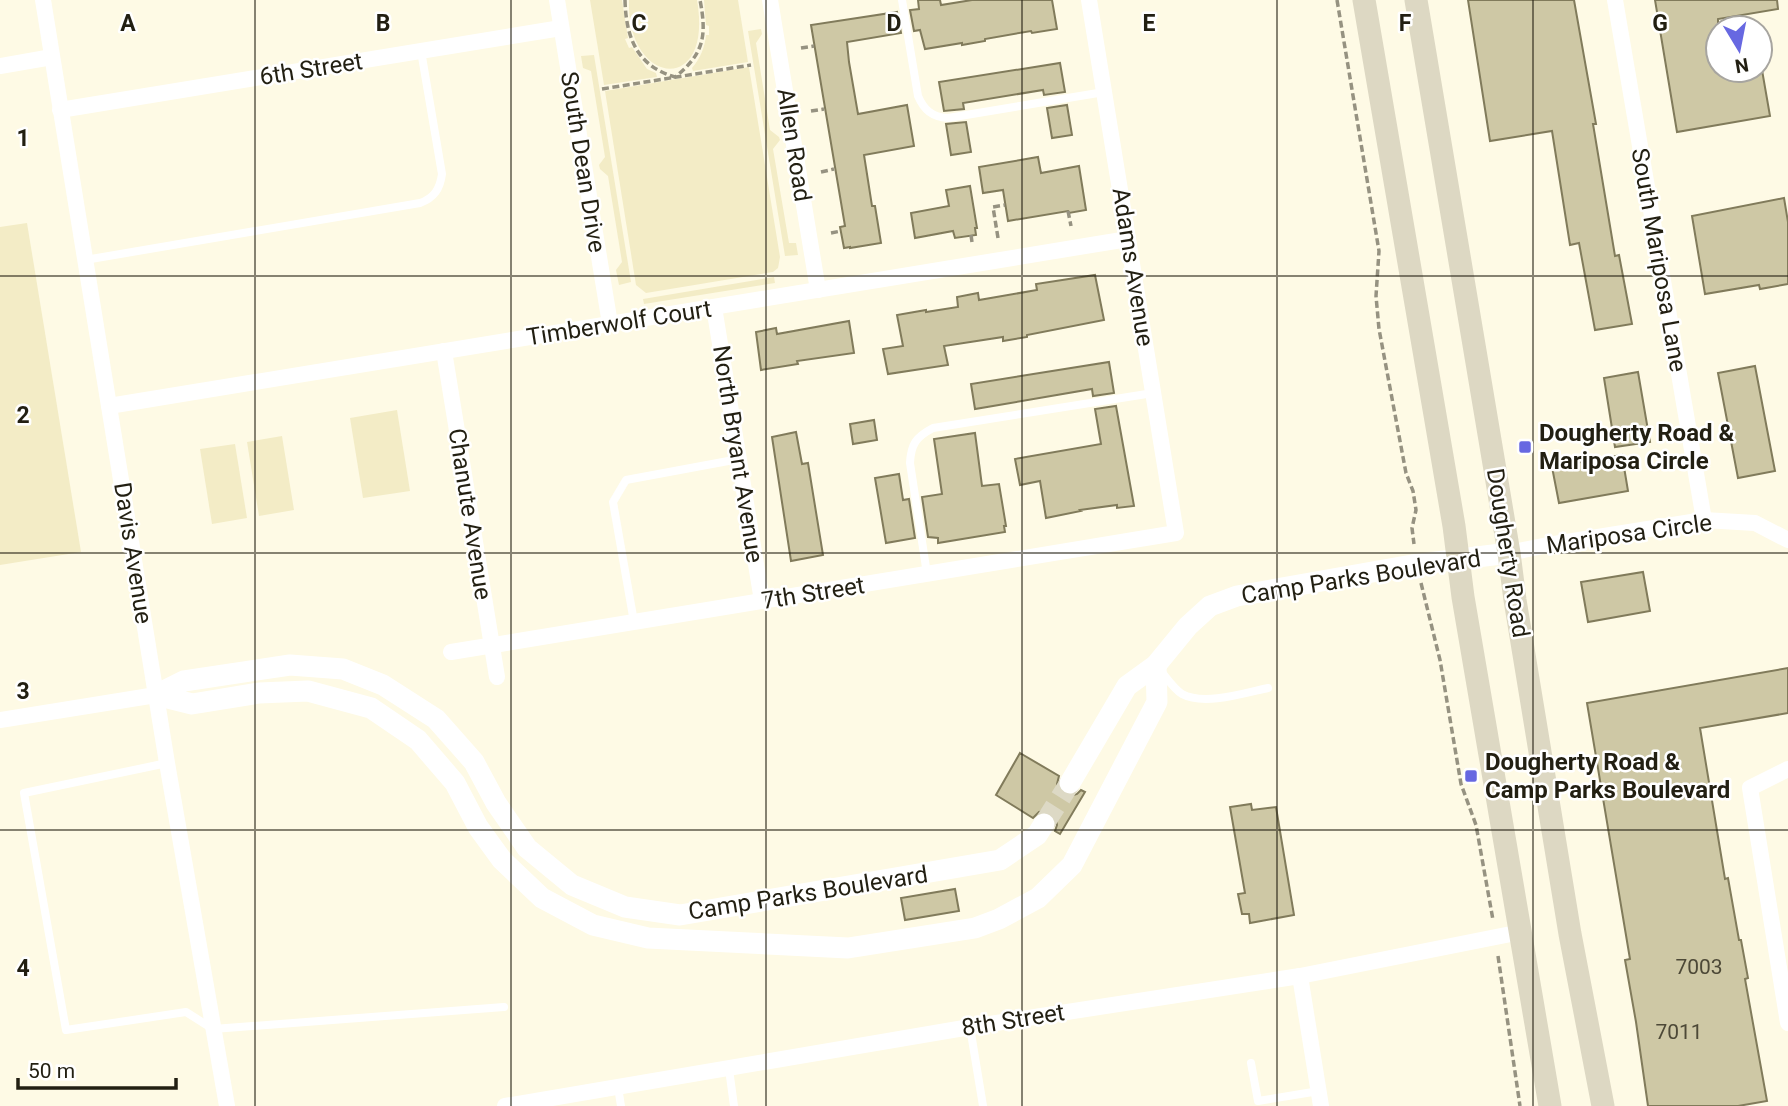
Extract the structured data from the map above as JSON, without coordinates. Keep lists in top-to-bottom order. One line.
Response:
{"streets":{"main road":["Dougherty Road"],"street":["6th Street","Allen Road","South Dean Drive","South Mariposa Lane","Adams Avenue","Timberwolf Court","North Bryant Avenue","Chanute Avenue","Mariposa Circle","Davis Avenue","Camp Parks Boulevard","7th Street","8th Street"]},"crossings":[["6th Street","South Dean Drive"],["6th Street","Davis Avenue"],["Allen Road","Timberwolf Court"],["South Dean Drive","Timberwolf Court"],["South Mariposa Lane","Mariposa Circle"],["Adams Avenue","Timberwolf Court"],["Adams Avenue","7th Street"],["Timberwolf Court","North Bryant Avenue"],["Timberwolf Court","Chanute Avenue"],["Timberwolf Court","Davis Avenue"],["North Bryant Avenue","7th Street"],["Chanute Avenue","7th Street"],["Mariposa Circle","Dougherty Road"],["Mariposa Circle","Camp Parks Boulevard"],["Davis Avenue","Camp Parks Boulevard"],["Dougherty Road","Camp Parks Boulevard"],["Dougherty Road","8th Street"]],"places":{"transit":["Dougherty Road & Mariposa Circle","Dougherty Road & Camp Parks Boulevard"]},"house_numbers":["7003","7011"],"scale_bar":"50 m","north":"bottom","grid":{"columns":["A","B","C","D","E","F","G"],"rows":["1","2","3","4"]}}
